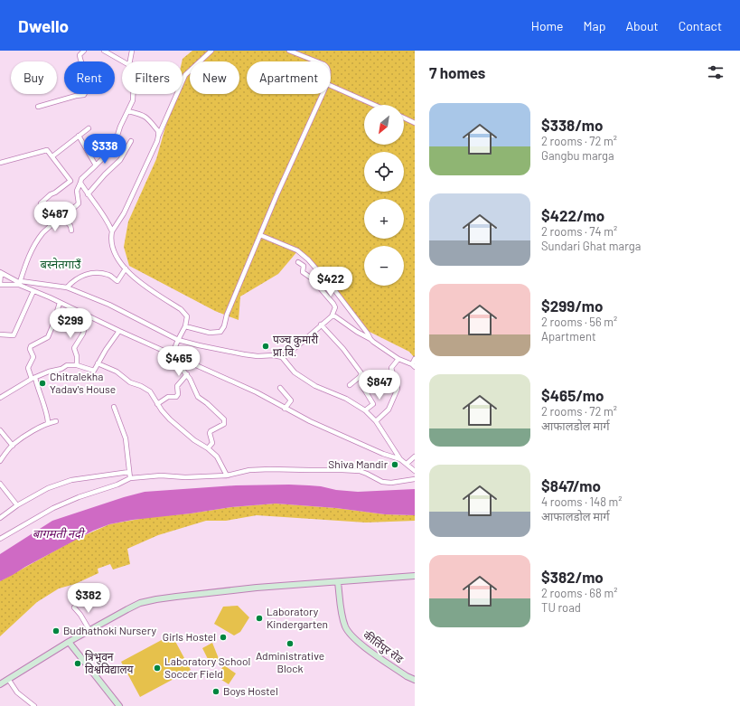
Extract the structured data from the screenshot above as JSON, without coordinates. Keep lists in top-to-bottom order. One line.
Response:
{"streets":{"main road":["कीर्तिपुर रोड"]},"districts":["बस्नेतगाउँ"],"water":["बागमती नदी"],"places":["पञ्च कुमारी प्रा.वि.","Chitralekha Yadav's House","Shiva Mandir","Laboratory Kindergarten","Budhathoki Nursery","Girls Hostel","Administrative Block","त्रिभुवन विश्वविद्यालय","Laboratory School Soccer Field","Boys Hostel"],"north":"bottom left","page":{"header":"Dwello","nav":["Home","Map","About","Contact"],"heading":"7 homes","chip":["Buy","Rent","Filters","New","Apartment"],"list":[{"name":"$338/mo","note":"2 rooms · 72 m² · Gangbu marga"},{"name":"$422/mo","note":"2 rooms · 74 m² · Sundari Ghat marga"},{"name":"$299/mo","note":"2 rooms · 56 m² · Apartment"},{"name":"$465/mo","note":"2 rooms · 72 m² · आफालडोल मार्ग"},{"name":"$847/mo","note":"4 rooms · 148 m² · आफालडोल मार्ग"},{"name":"$382/mo","note":"2 rooms · 68 m² · TU road"}],"map_buttons":["+","−"],"price":["$338","$487","$422","$299","$465","$847","$382"]}}
